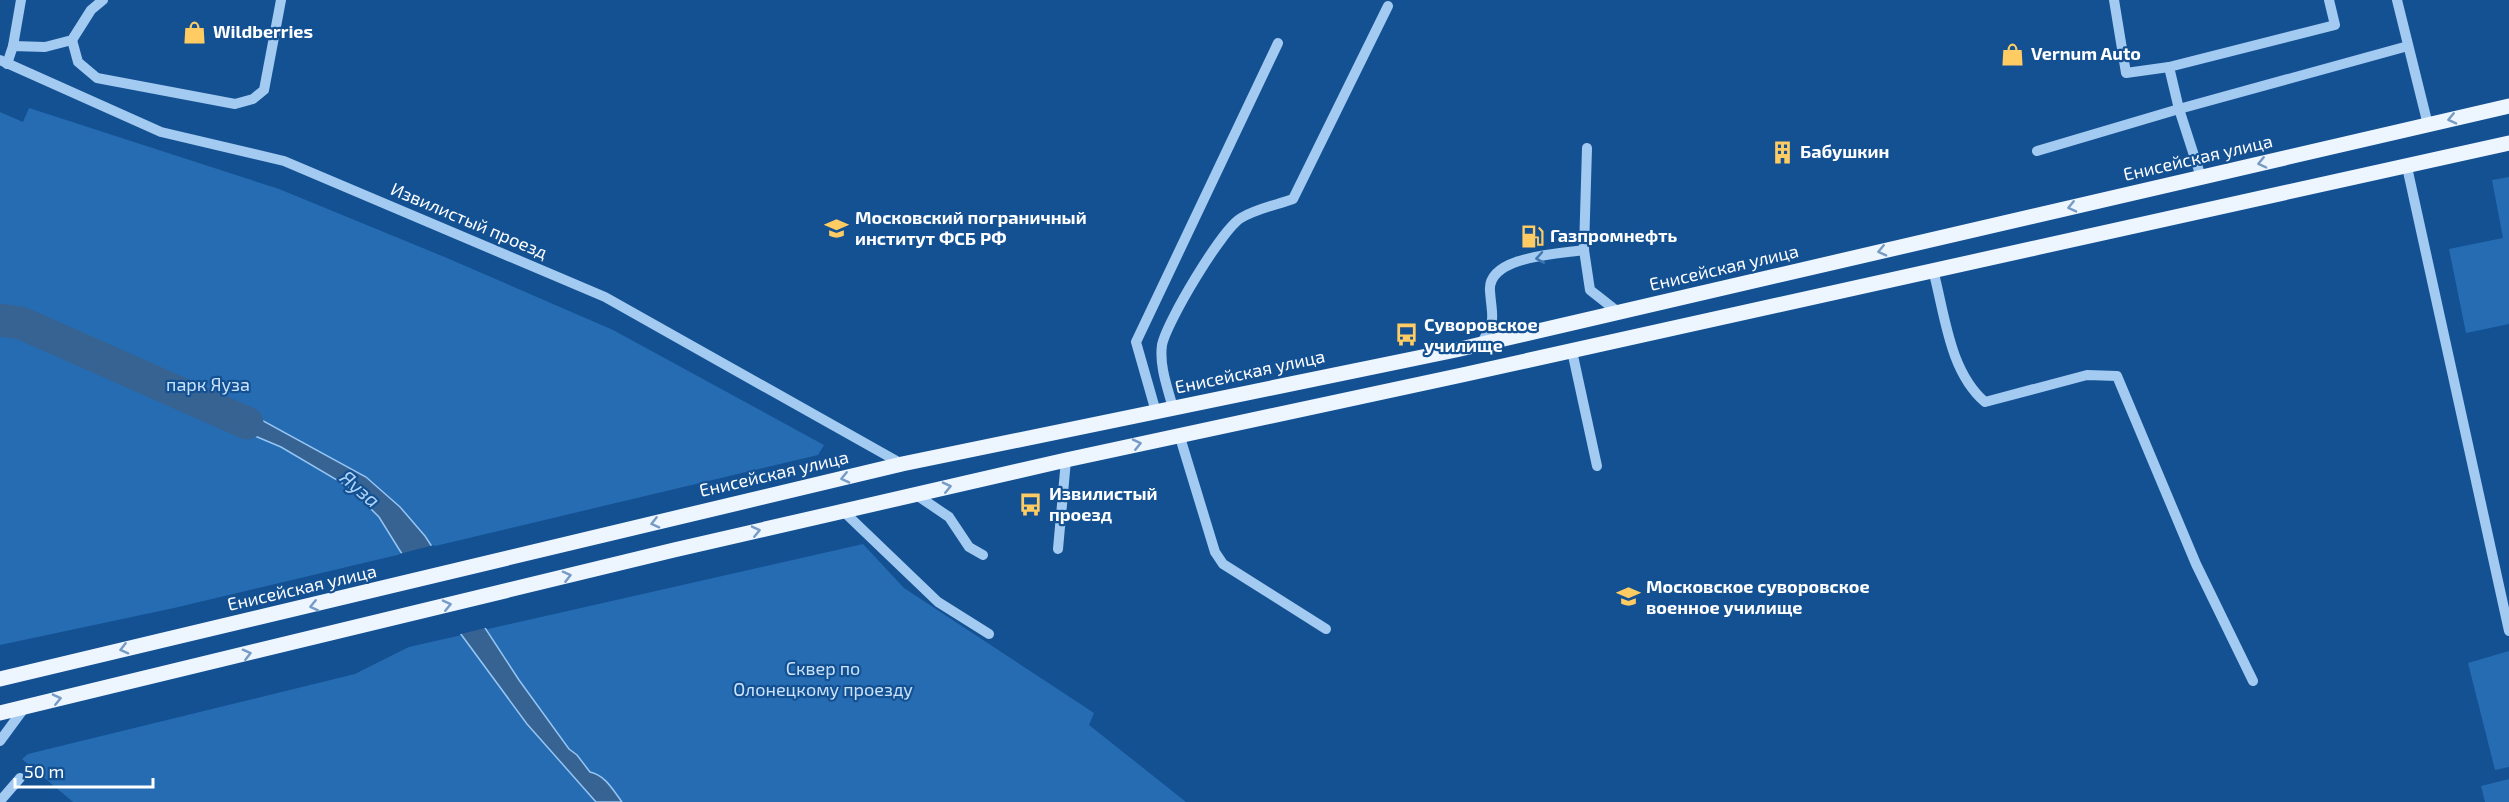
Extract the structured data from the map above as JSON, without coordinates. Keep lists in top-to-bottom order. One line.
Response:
{"streets":{"main road":["Енисейская улица"],"street":["Извилистый проезд"]},"crossings":[["Енисейская улица","Извилистый проезд"]],"water":["Яуза"],"parks":["парк Яуза","Сквер по Олонецкому проезду"],"places":{"shop":["Wildberries","Vernum Auto"],"building":["Бабушкин"],"school or university":["Московский пограничный институт ФСБ РФ","Московское суворовское военное училище"],"fuel station":["Газпромнефть"],"bus stop":["Суворовское училище","Извилистый проезд"]},"scale_bar":"50 m"}
